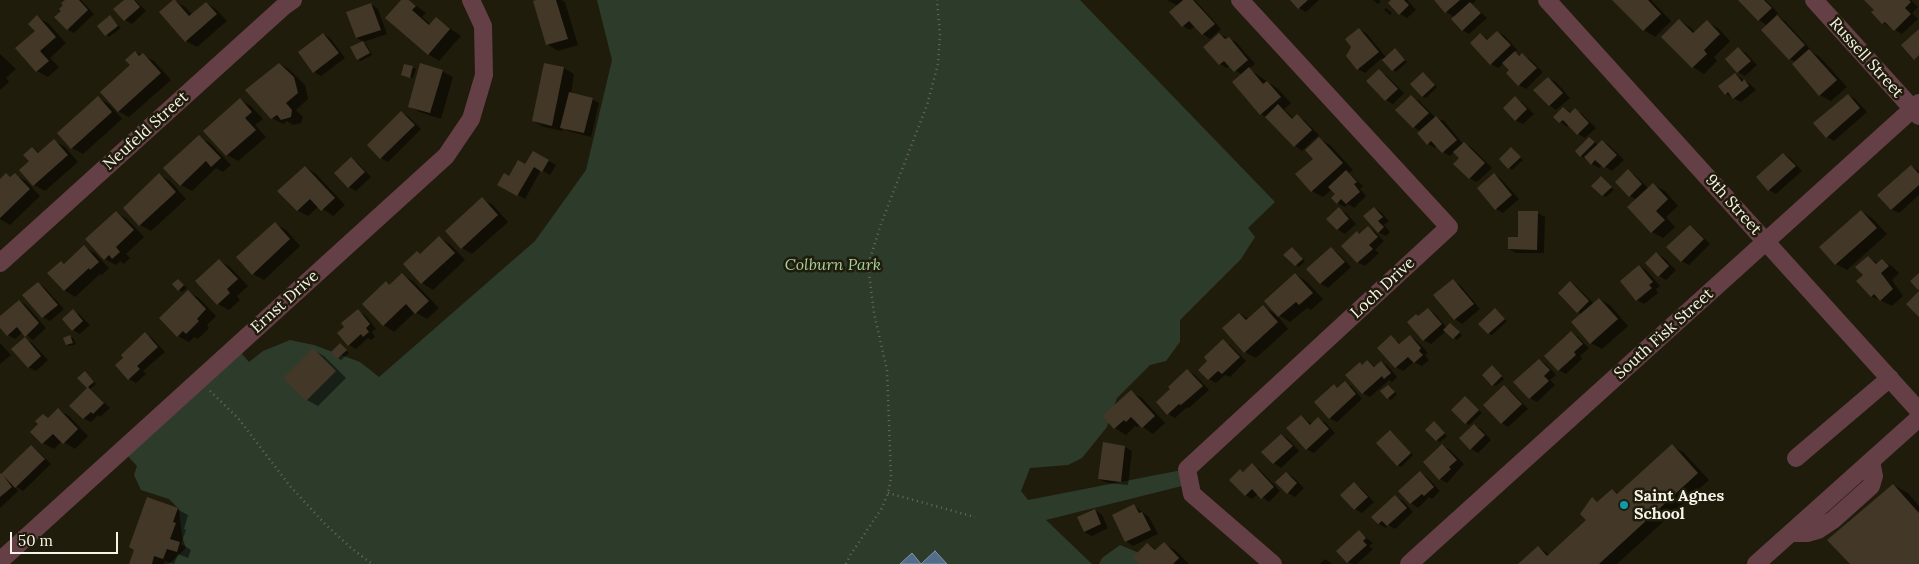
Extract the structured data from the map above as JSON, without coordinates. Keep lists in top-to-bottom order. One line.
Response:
{"streets":{"street":["Russell Street","Neufeld Street","9th Street","Loch Drive","Ernst Drive","South Fisk Street"]},"crossings":[["Russell Street","South Fisk Street"],["9th Street","South Fisk Street"]],"parks":["Colburn Park"],"places":["Saint Agnes School"],"scale_bar":"50 m"}
